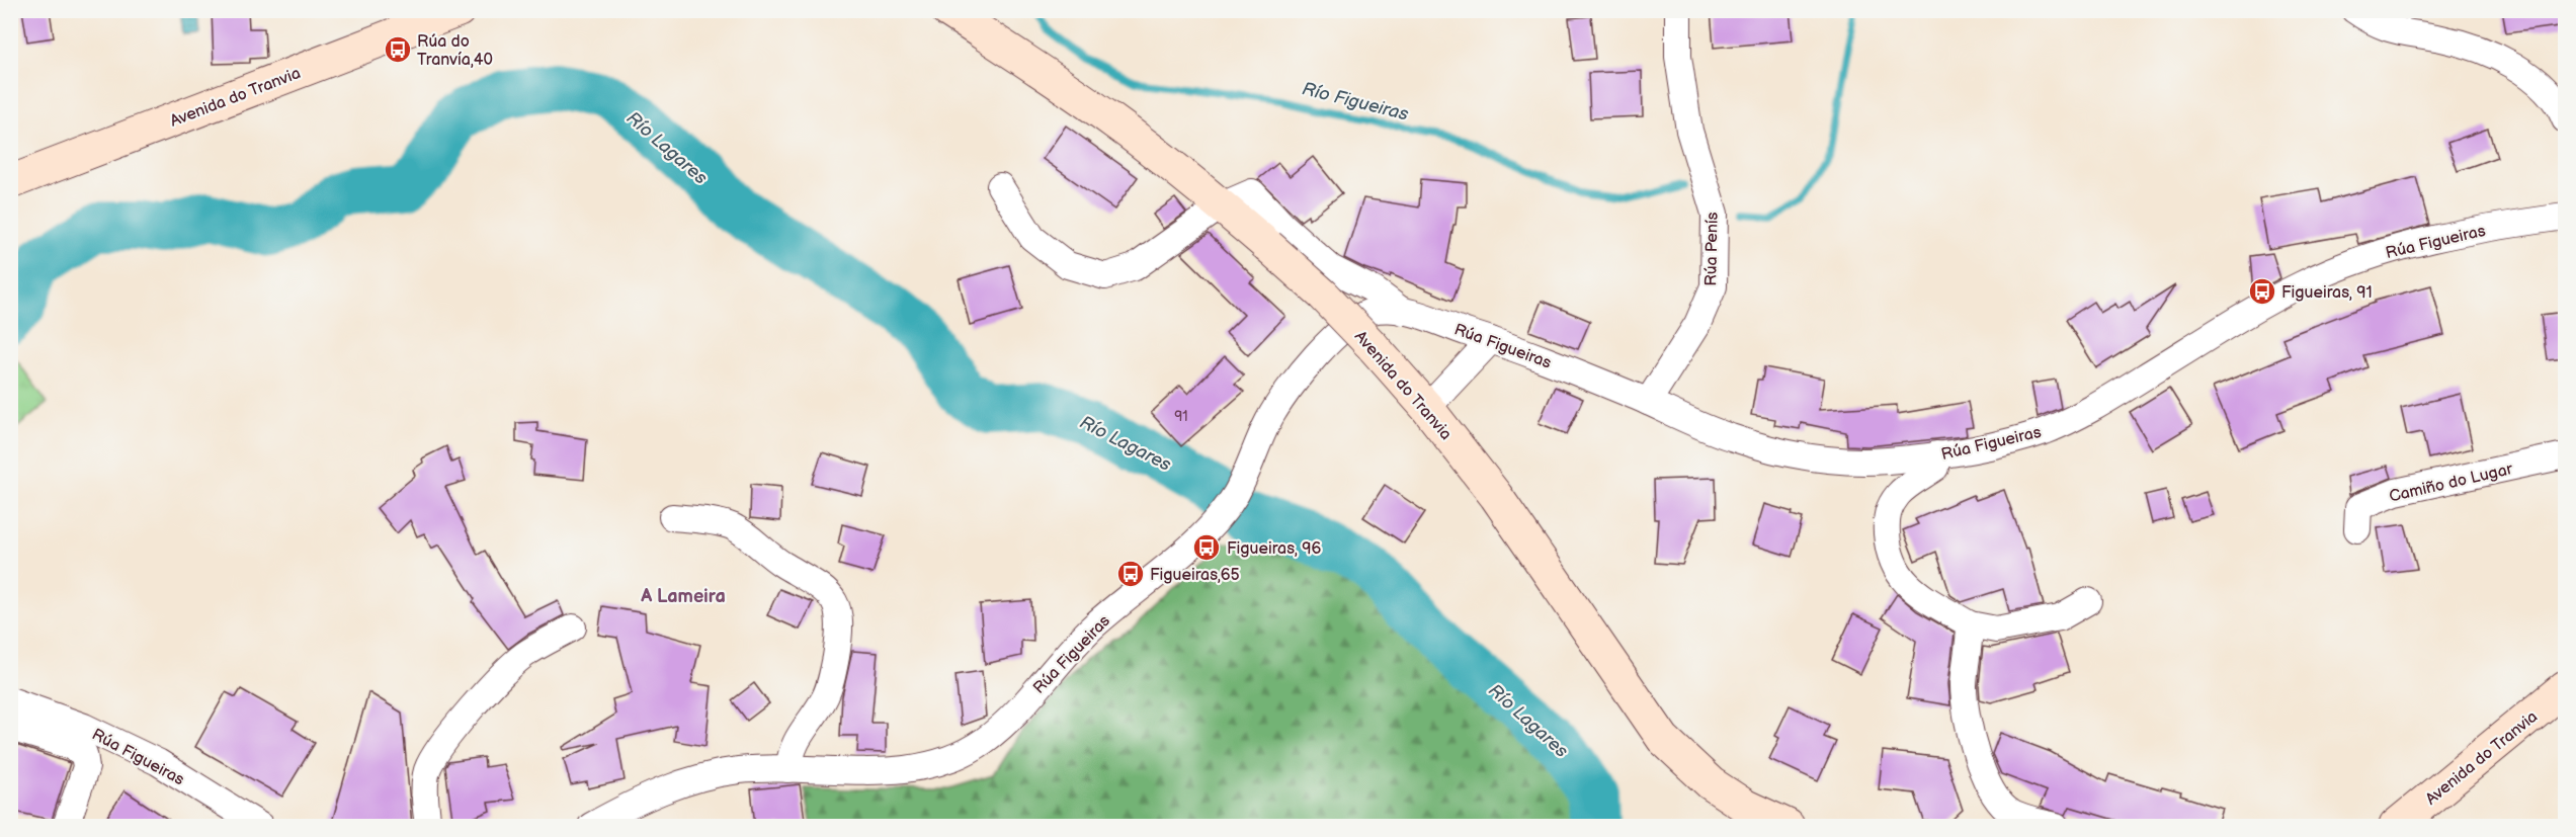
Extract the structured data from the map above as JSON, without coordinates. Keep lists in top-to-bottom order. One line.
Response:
{"streets":{"main road":["Avenida do Tranvia"],"street":["Rúa Figueiras","Rúa Penís","Camiño do Lugar"]},"crossings":[["Rúa Figueiras","Rúa Penís"]],"districts":["A Lameira"],"water":["Río Figueiras","Río Lagares"],"places":{"bus stop":["Rúa do Tranvía,40","Figueiras, 91","Figueiras, 96","Figueiras,65"]},"house_numbers":["91"]}
